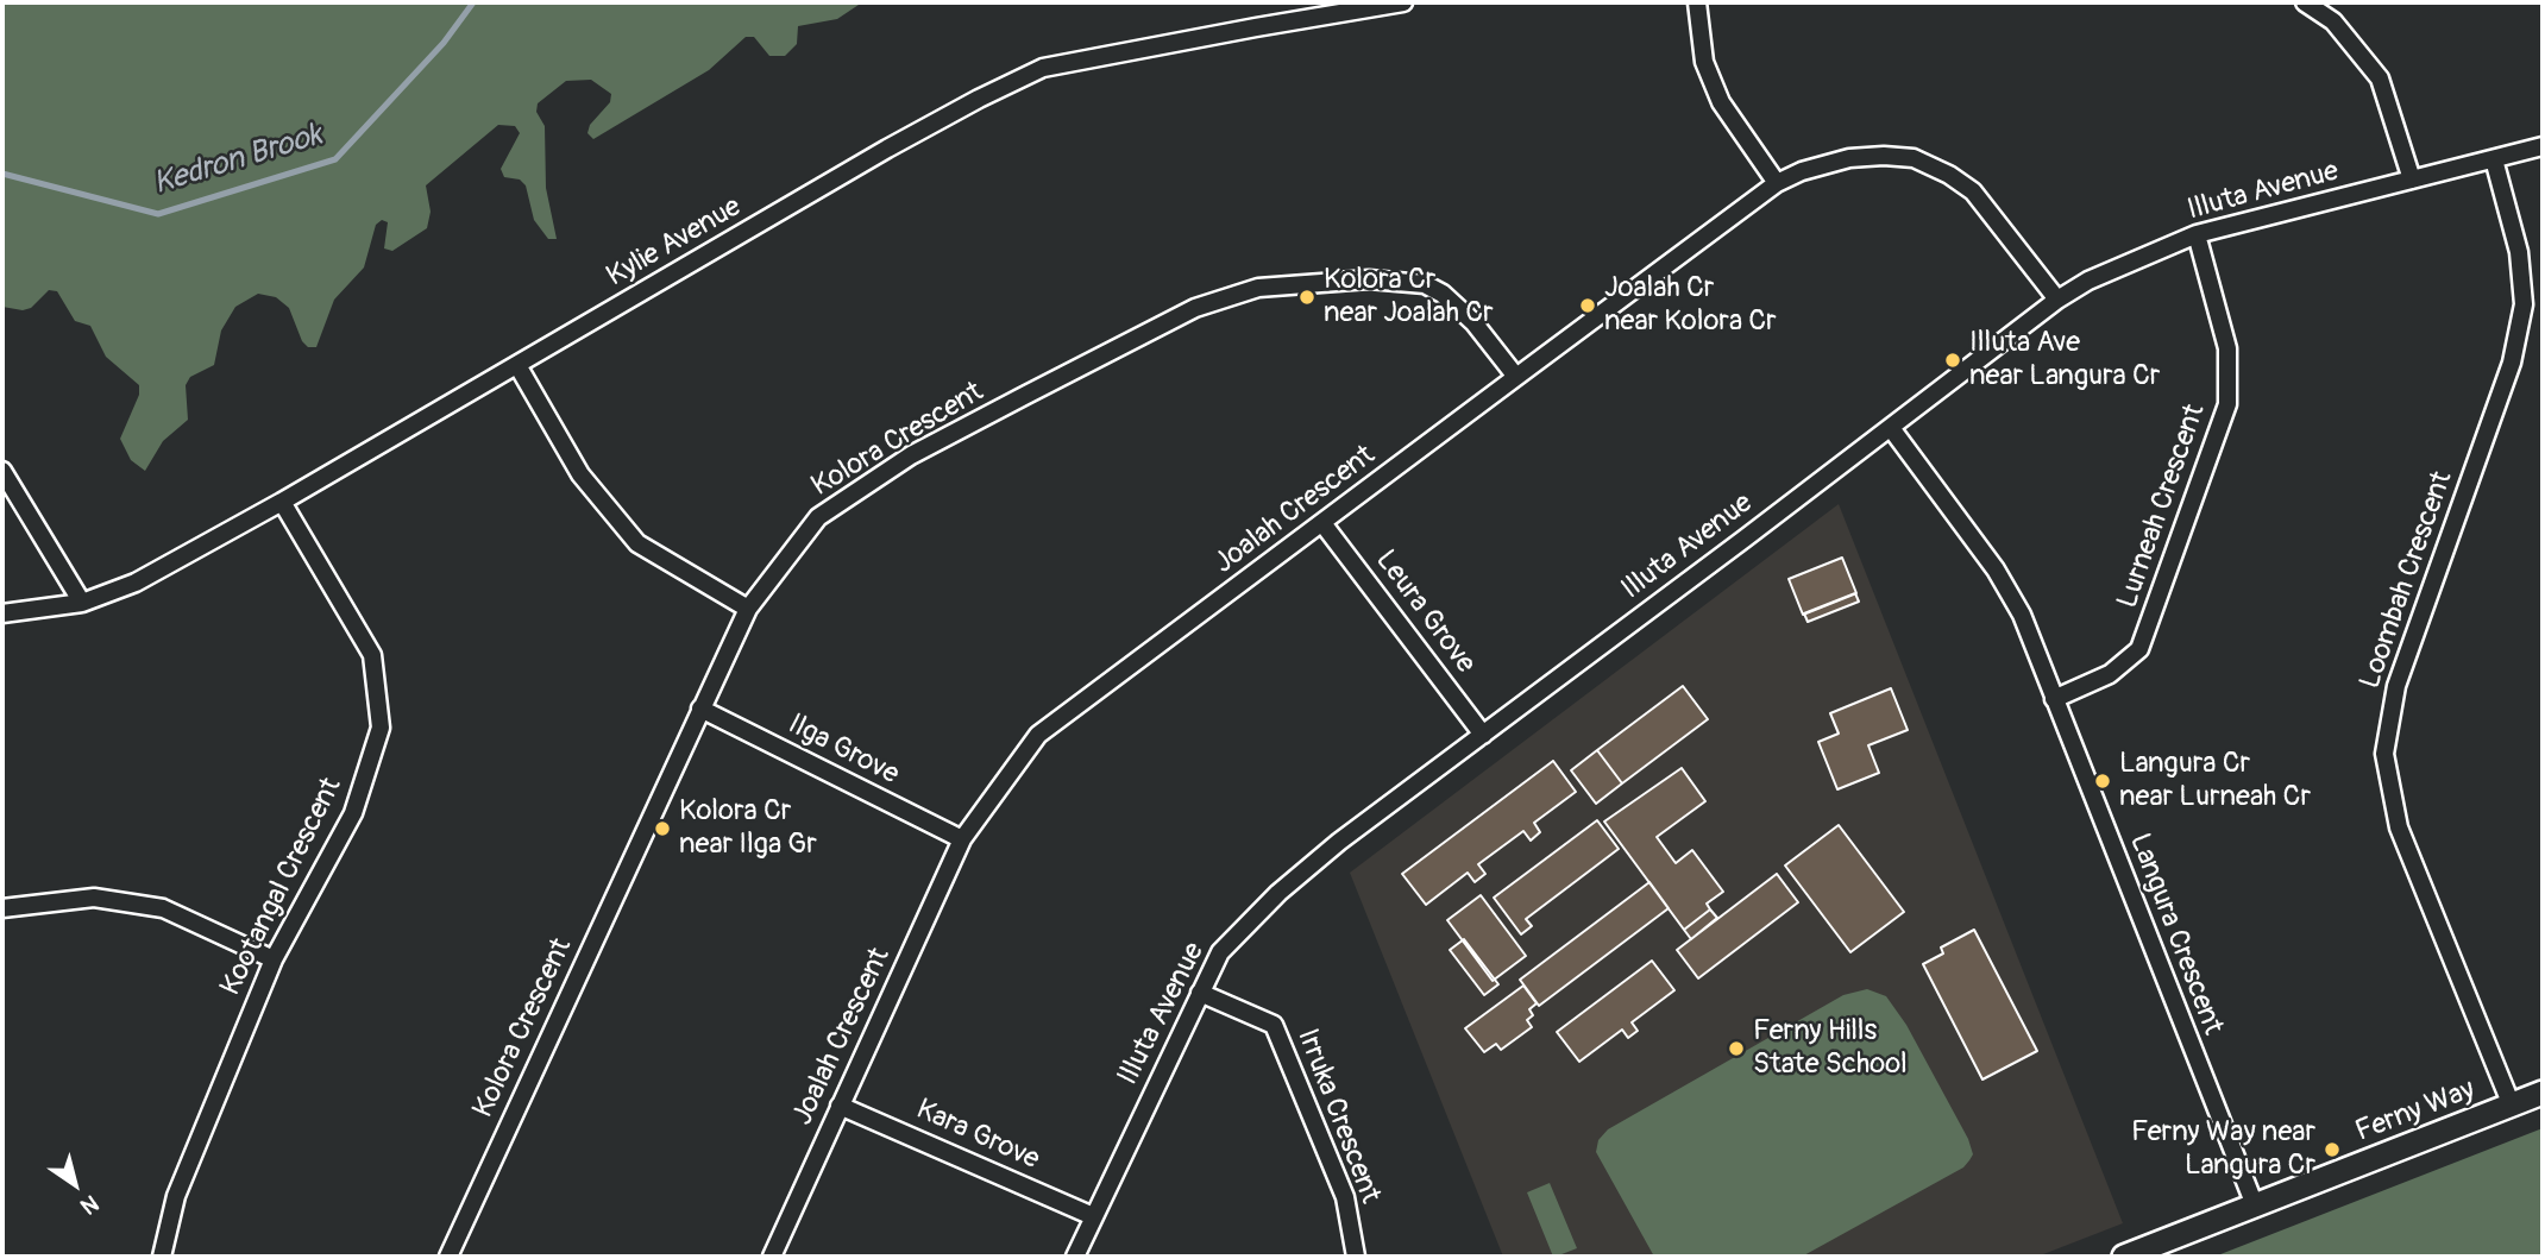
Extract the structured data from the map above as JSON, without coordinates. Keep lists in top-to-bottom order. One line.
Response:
{"streets":{"street":["Illuta Avenue","Kylie Avenue","Kolora Crescent","Lurneah Crescent","Joalah Crescent","Loombah Crescent","Leura Grove","Ilga Grove","Kootangal Crescent","Langura Crescent","Ferny Way","Irruka Crescent","Kara Grove"]},"crossings":[["Illuta Avenue","Lurneah Crescent"],["Illuta Avenue","Joalah Crescent"],["Illuta Avenue","Loombah Crescent"],["Illuta Avenue","Leura Grove"],["Illuta Avenue","Langura Crescent"],["Illuta Avenue","Irruka Crescent"],["Illuta Avenue","Kara Grove"],["Kylie Avenue","Kootangal Crescent"],["Kolora Crescent","Joalah Crescent"],["Kolora Crescent","Ilga Grove"],["Lurneah Crescent","Langura Crescent"],["Joalah Crescent","Leura Grove"],["Joalah Crescent","Ilga Grove"],["Joalah Crescent","Kara Grove"],["Loombah Crescent","Ferny Way"],["Langura Crescent","Ferny Way"]],"water":["Kedron Brook"],"places":["Kolora Cr near Joalah Cr","Joalah Cr near Kolora Cr","Illuta Ave near Langura Cr","Langura Cr near Lurneah Cr","Kolora Cr near Ilga Gr","Ferny Hills State School","Ferny Way near Langura Cr"],"north":"bottom right"}
